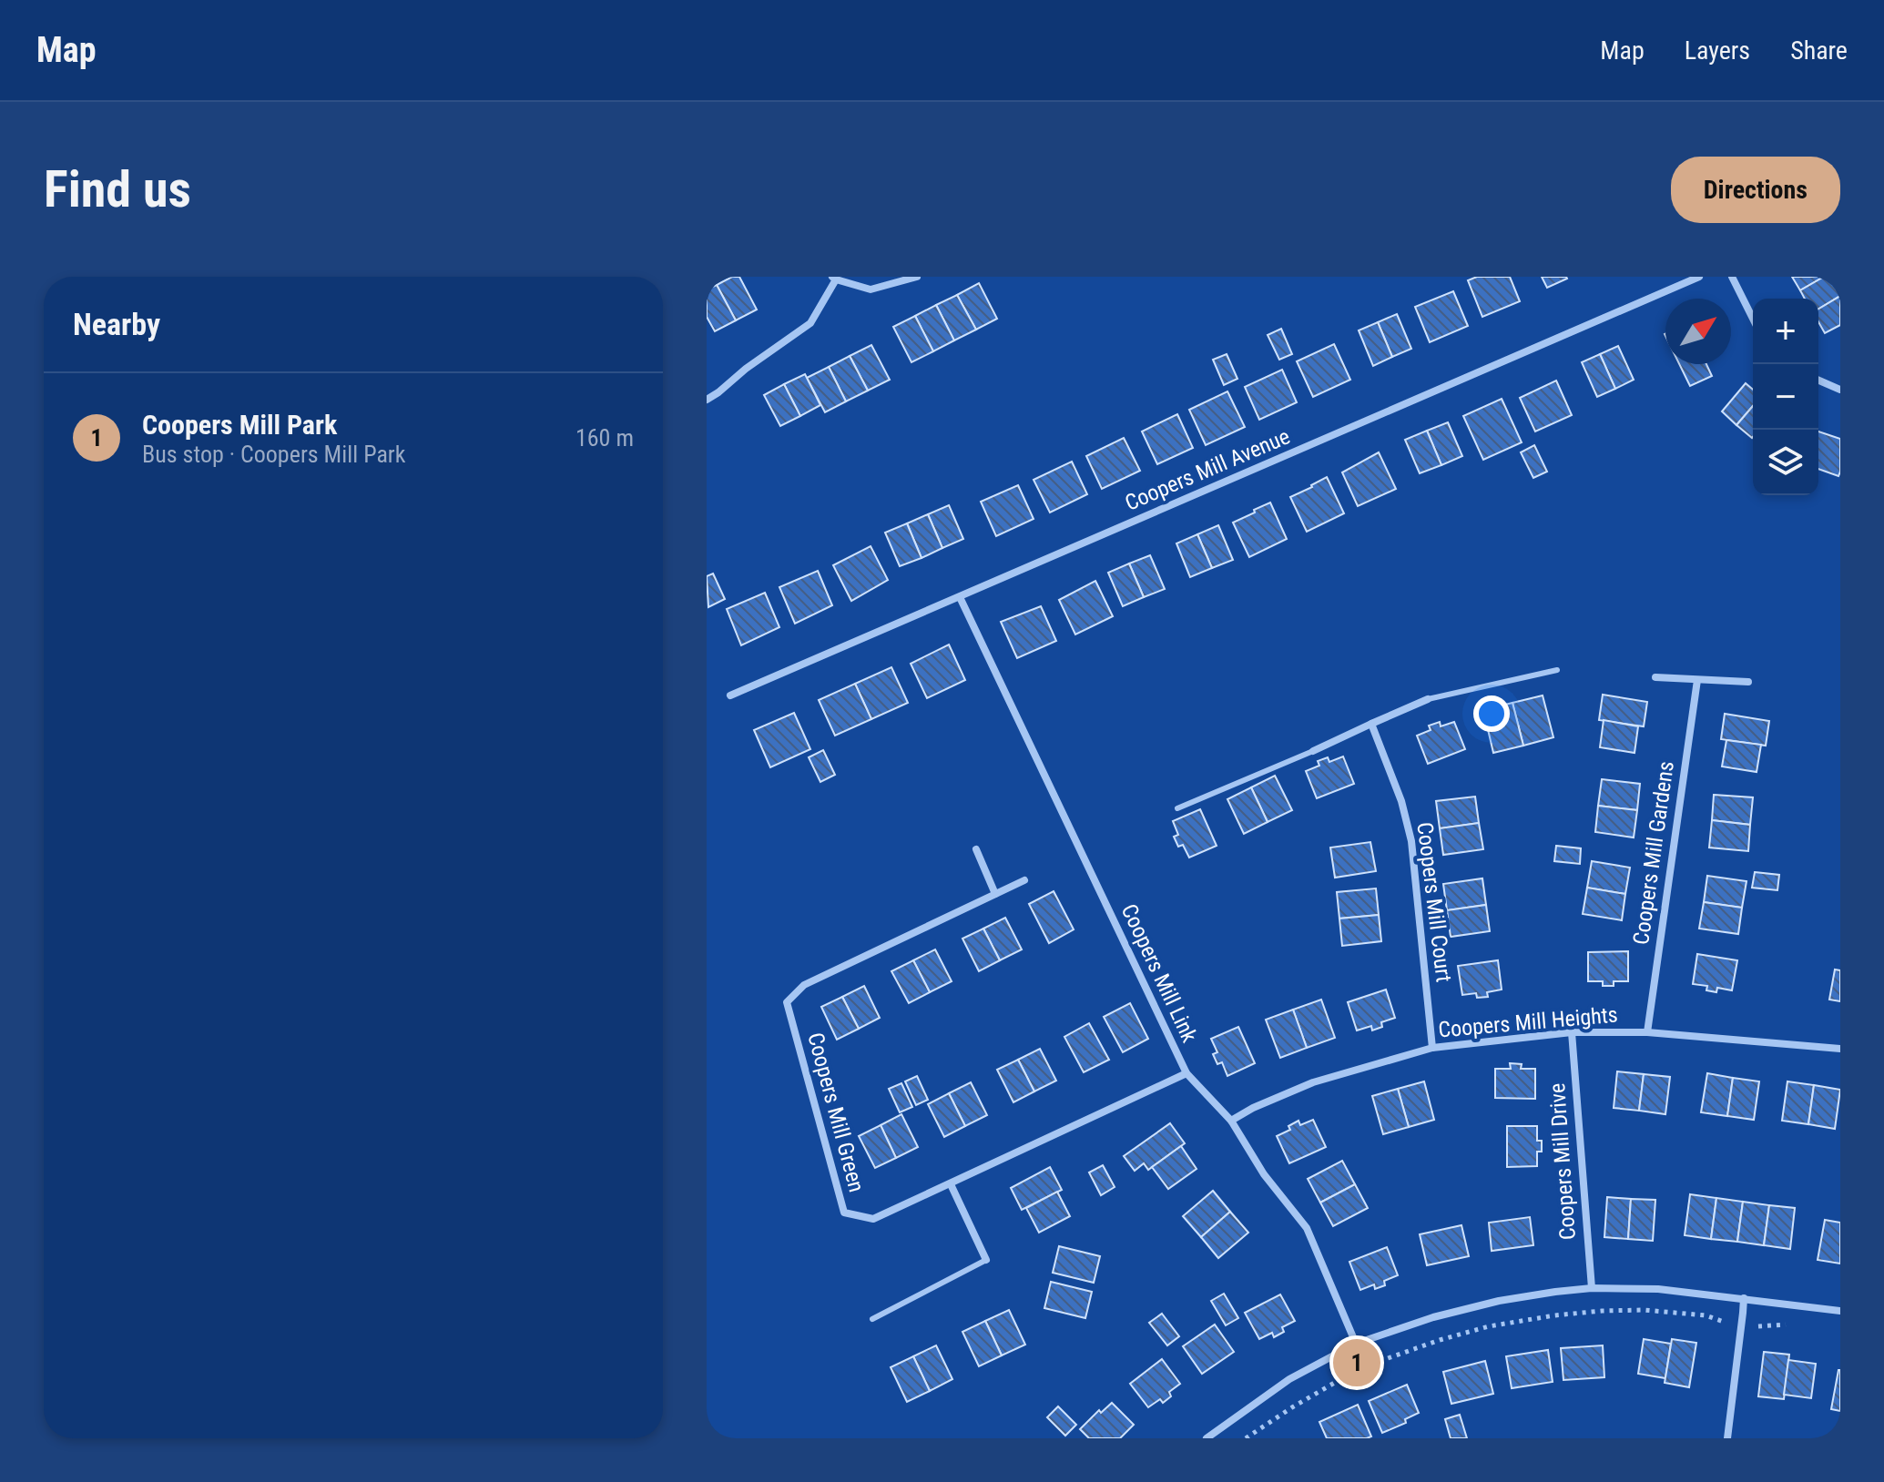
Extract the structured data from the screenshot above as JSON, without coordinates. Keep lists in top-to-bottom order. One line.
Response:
{"streets":{"street":["Coopers Mill Avenue","Coopers Mill Gardens","Coopers Mill Court","Coopers Mill Link","Coopers Mill Heights","Coopers Mill Green","Coopers Mill Drive"]},"crossings":[["Coopers Mill Avenue","Coopers Mill Link"],["Coopers Mill Gardens","Coopers Mill Heights"],["Coopers Mill Court","Coopers Mill Heights"],["Coopers Mill Link","Coopers Mill Heights"],["Coopers Mill Link","Coopers Mill Green"],["Coopers Mill Heights","Coopers Mill Drive"]],"north":"top right","page":{"header":"Map","nav":["Map","Layers","Share"],"buttons":"Directions","title":"Find us","heading":"Nearby","map_buttons":["+","−"],"list":[{"mark":"1","name":"Coopers Mill Park","note":"Bus stop · Coopers Mill Park","value":"160 m"}],"pins":"1"}}
